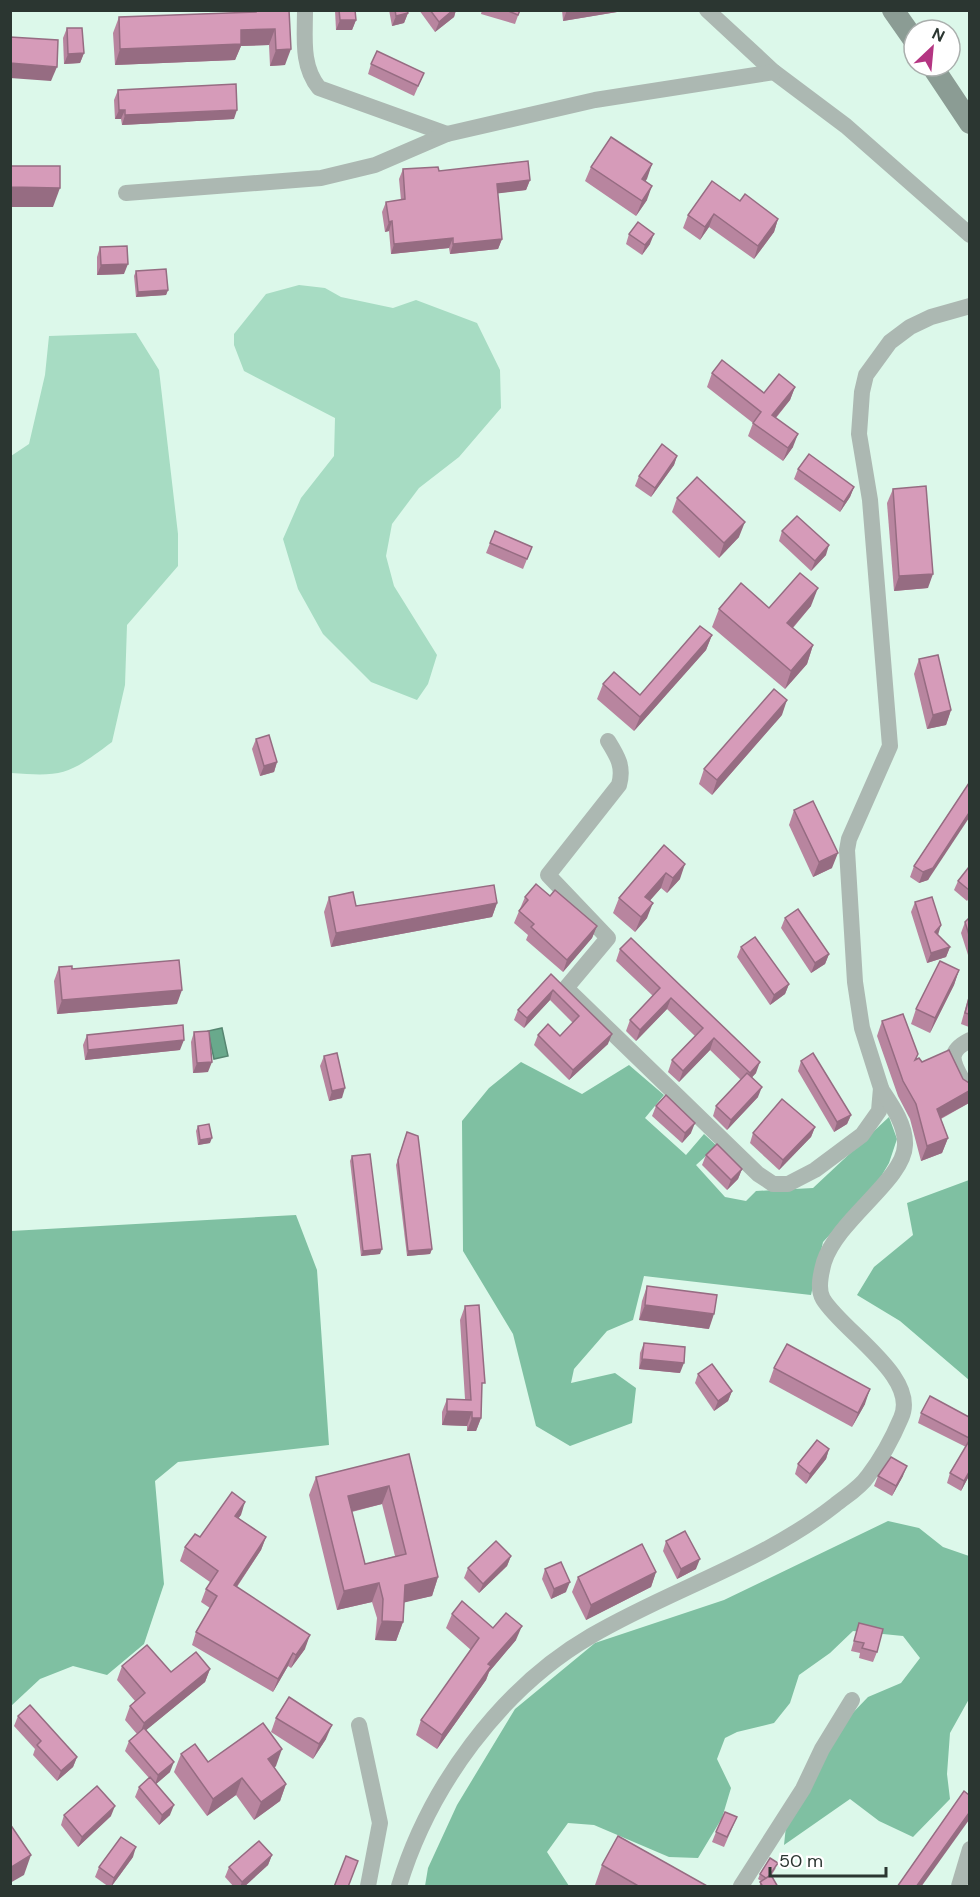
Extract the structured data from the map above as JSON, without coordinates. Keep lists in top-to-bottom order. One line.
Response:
{"scale_bar":"50 m","north":"top right"}
